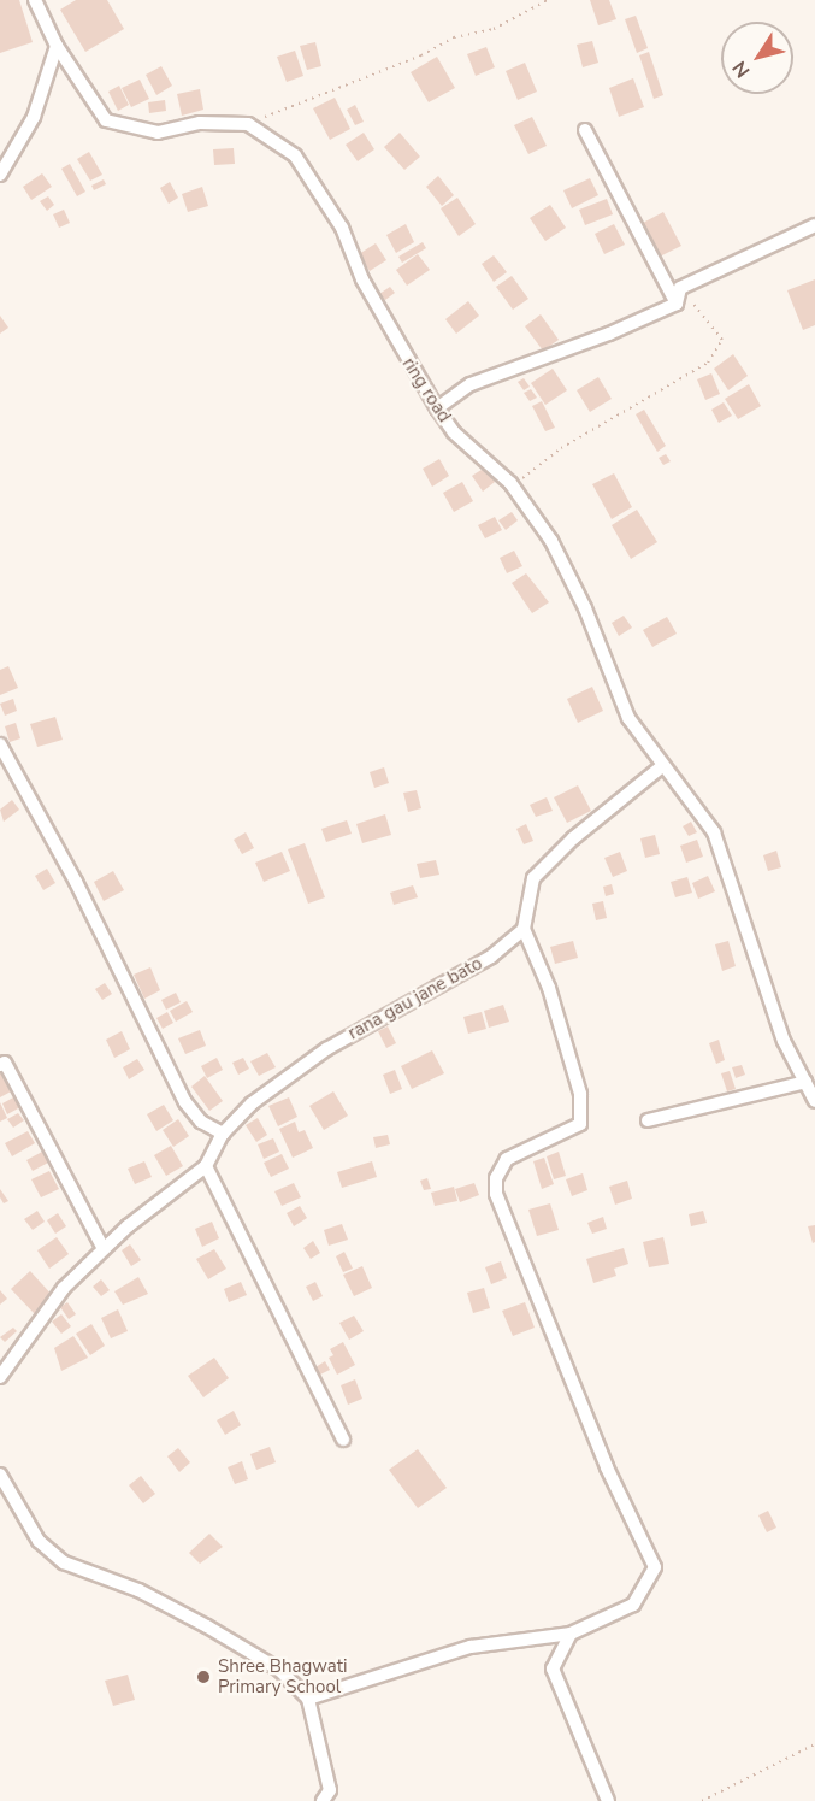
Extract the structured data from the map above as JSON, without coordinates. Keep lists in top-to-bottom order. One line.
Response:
{"streets":{"street":["ring road","rana gau jane bato"]},"places":["Shree Bhagwati Primary School"],"north":"bottom left"}
